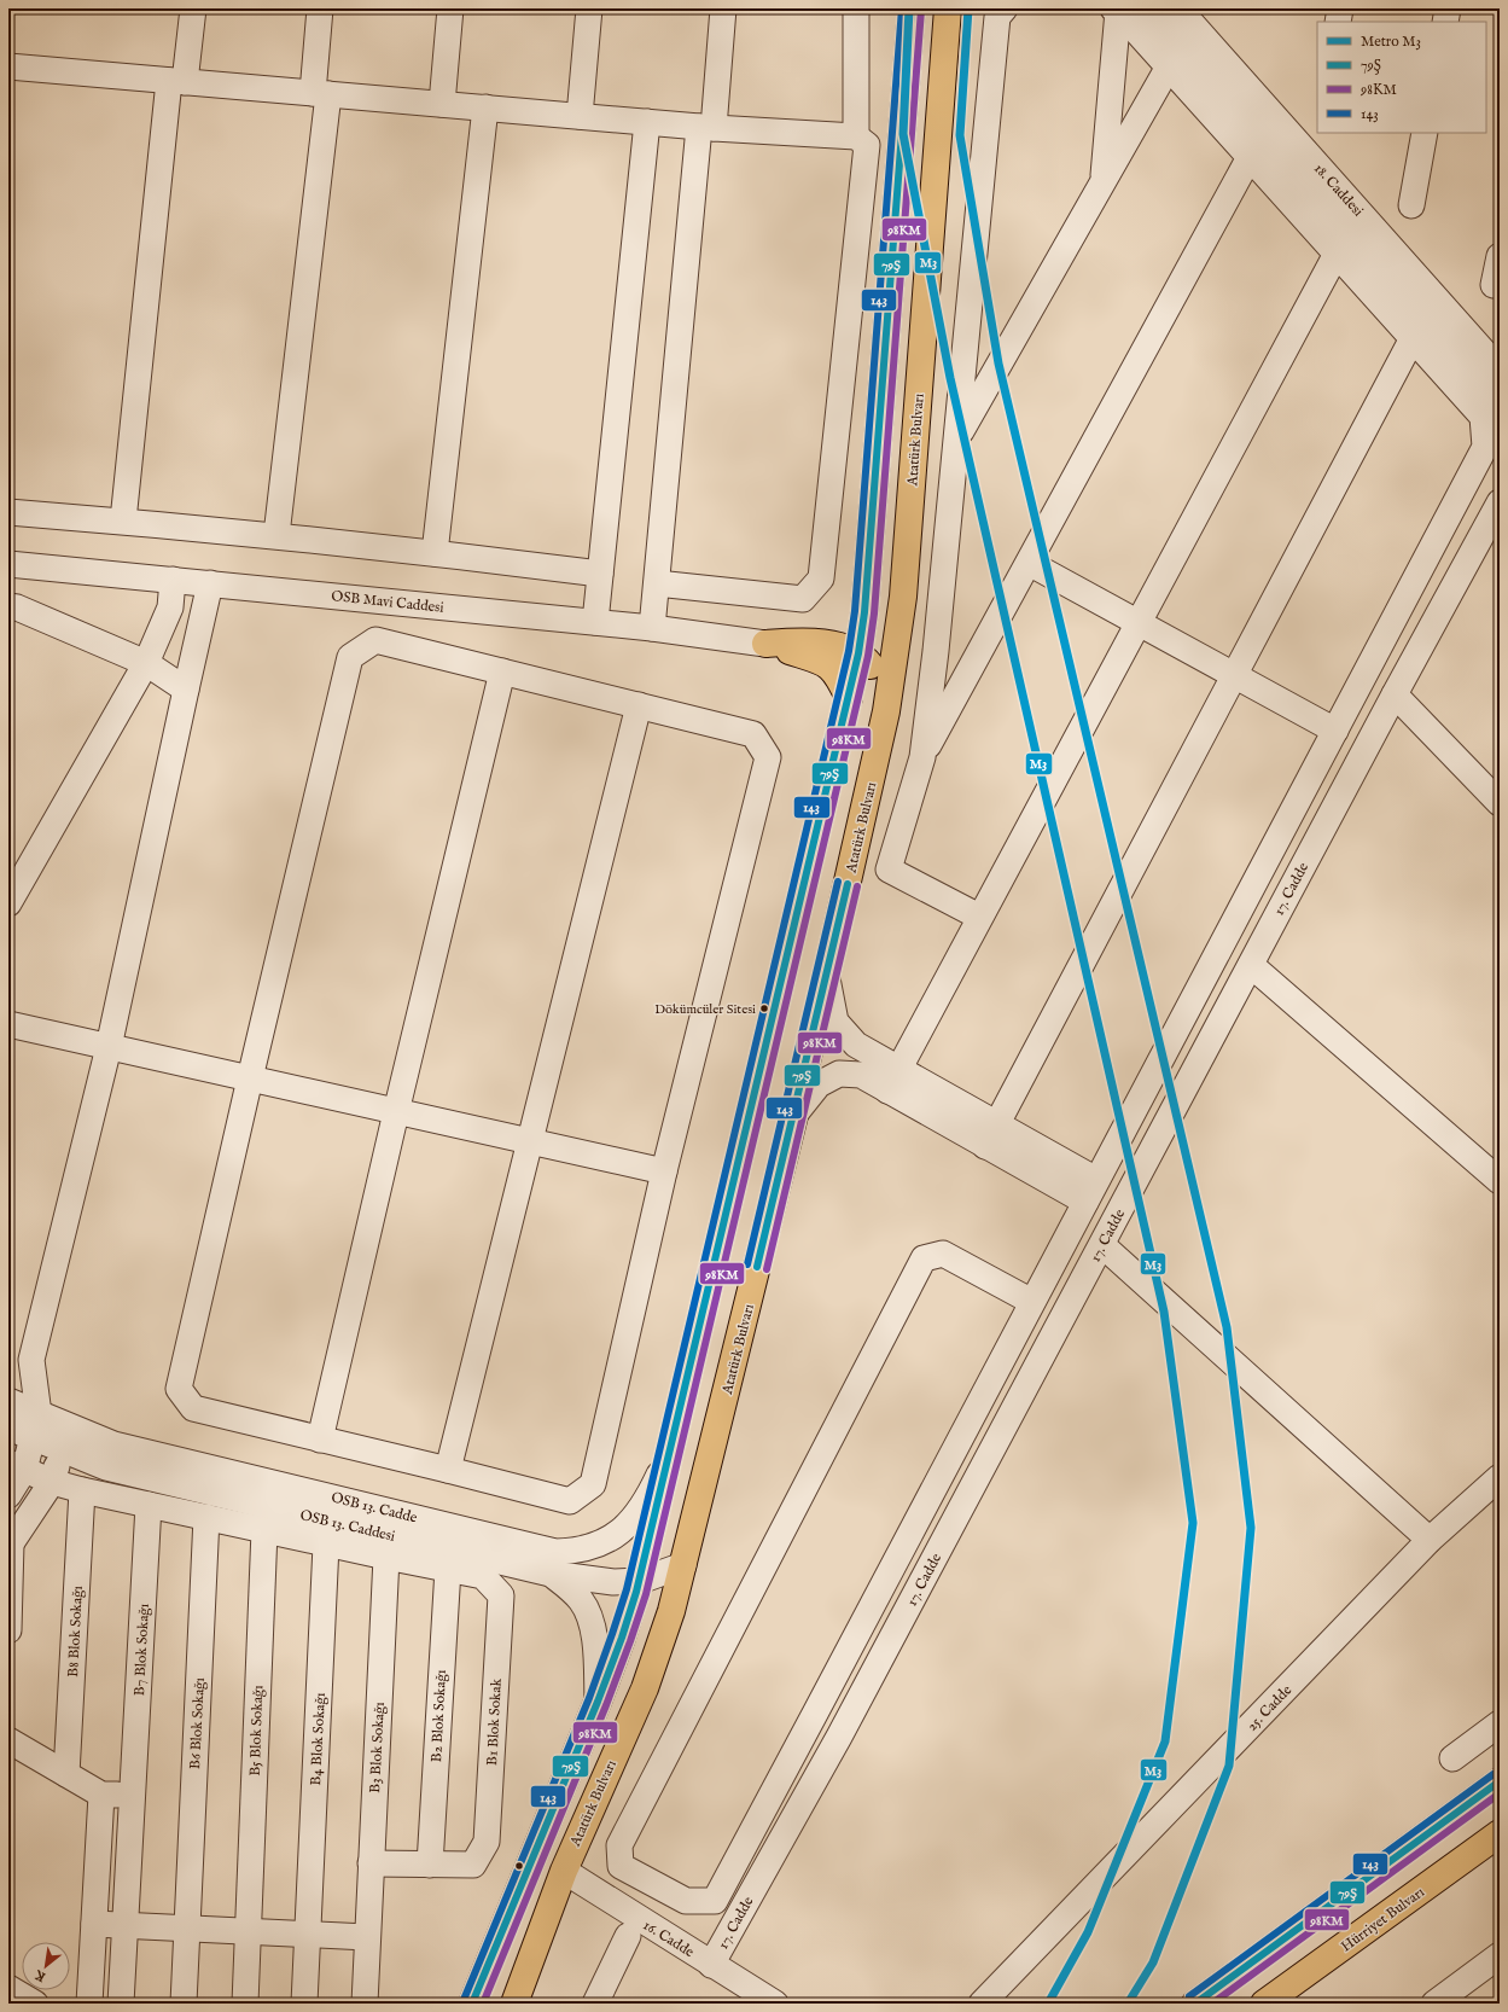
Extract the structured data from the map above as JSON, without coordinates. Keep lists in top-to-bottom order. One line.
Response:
{"streets":{"main road":["Atatürk Bulvarı","Hürriyet Bulvarı"],"street":["18. Caddesi","OSB Mavi Caddesi","17. Cadde","OSB 13. Cadde","OSB 13. Caddesi","B8 Blok Sokağı","B7 Blok Sokağı","25. Cadde","B2 Blok Sokağı","B1 Blok Sokak","B6 Blok Sokağı","B5 Blok Sokağı","B4 Blok Sokağı","B3 Blok Sokağı","16. Cadde"]},"crossings":[["Atatürk Bulvarı","16. Cadde"],["17. Cadde","16. Cadde"],["B2 Blok Sokağı","B1 Blok Sokak"]],"places":["Dökümcüler Sitesi"],"lines":["metro line M3","transit line 79Ş","transit line 143","transit line 98KM"],"legend":["Metro M3","79Ş","98KM","143"],"north":"bottom left"}
